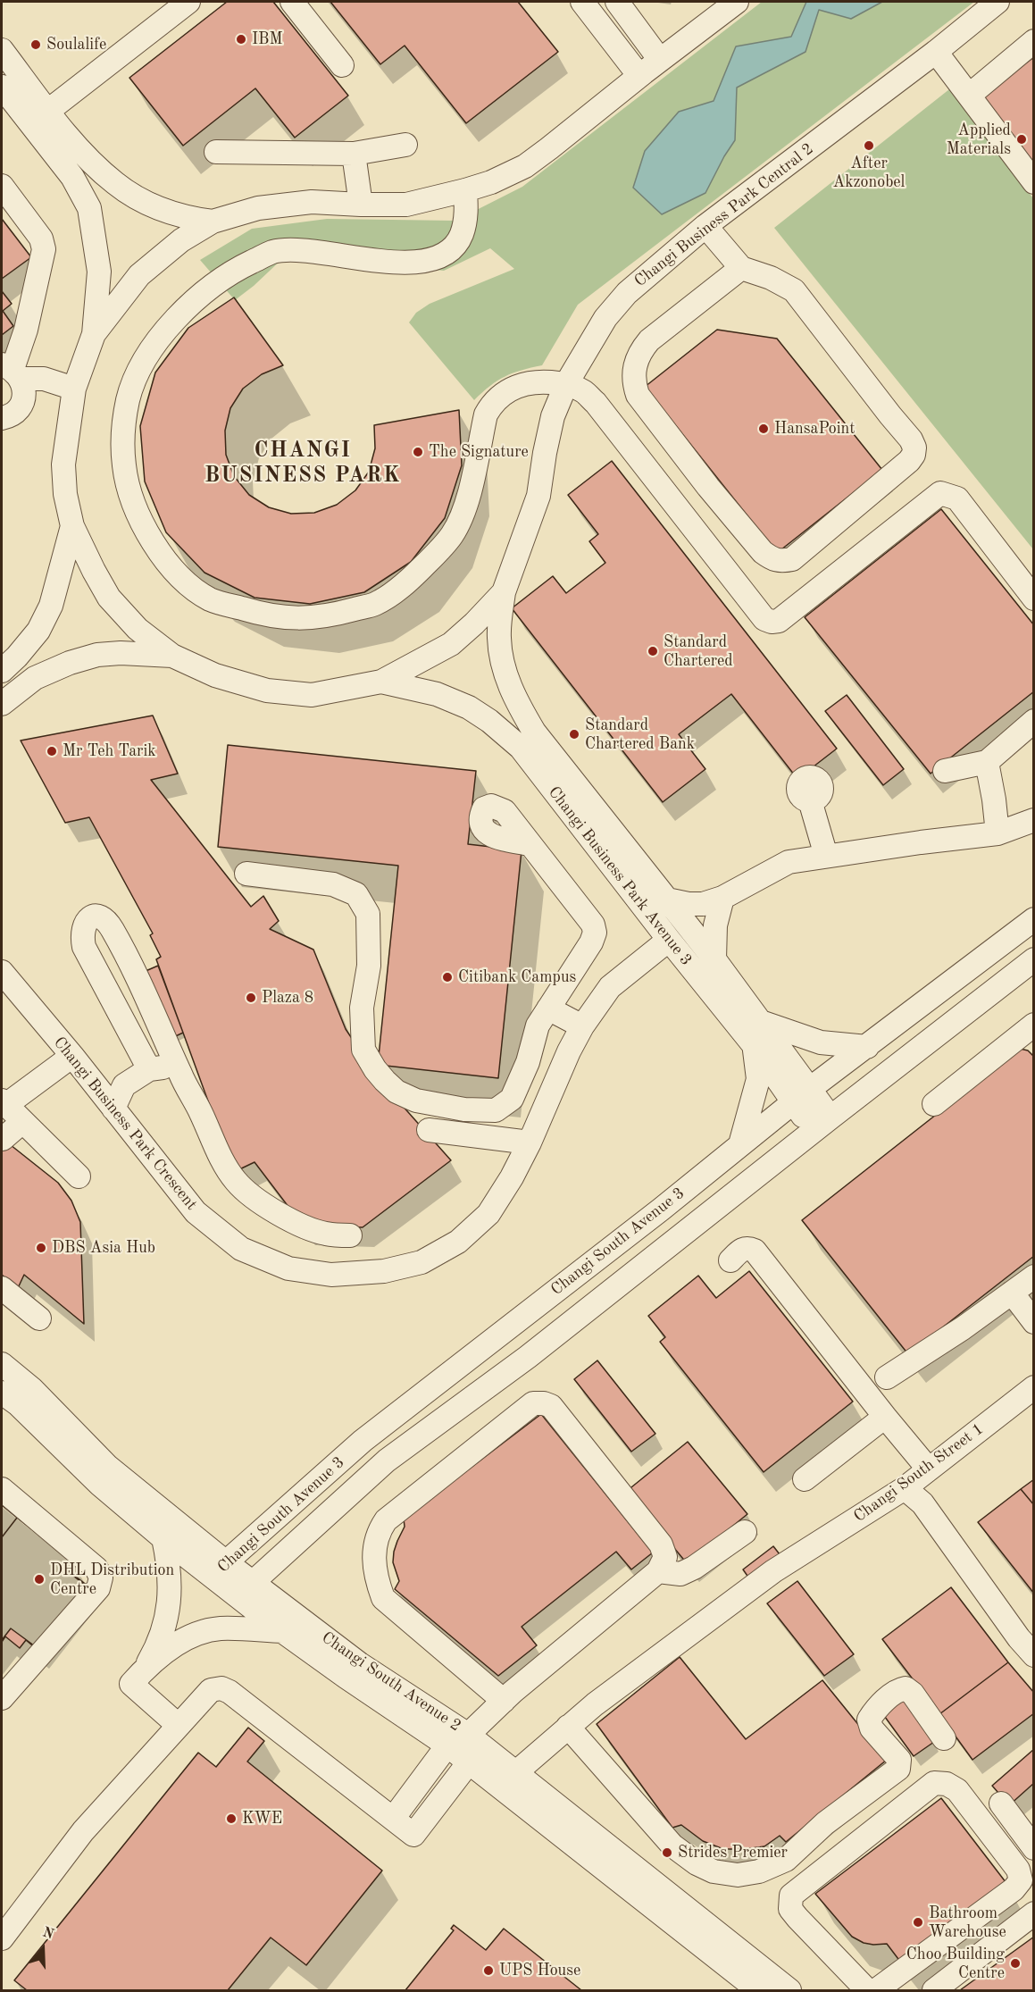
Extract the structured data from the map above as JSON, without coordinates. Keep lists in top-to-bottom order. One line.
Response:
{"streets":{"street":["Changi Business Park Central 2","Changi Business Park Avenue 3","Changi Business Park Crescent","Changi South Avenue 3","Changi South Street 1","Changi South Avenue 2"]},"crossings":[["Changi Business Park Central 2","Changi Business Park Avenue 3"],["Changi Business Park Avenue 3","Changi Business Park Crescent"],["Changi Business Park Avenue 3","Changi South Avenue 3"],["Changi South Avenue 3","Changi South Avenue 2"],["Changi South Street 1","Changi South Avenue 2"]],"districts":["CHANGI BUSINESS PARK"],"places":["IBM","Soulalife","Applied Materials","After Akzonobel","HansaPoint","The Signature","Standard Chartered","Standard Chartered Bank","Mr Teh Tarik","Citibank Campus","Plaza 8","DBS Asia Hub","DHL Distribution Centre","KWE","Strides Premier","Bathroom Warehouse","Choo Building Centre","UPS House"],"north":"top"}
